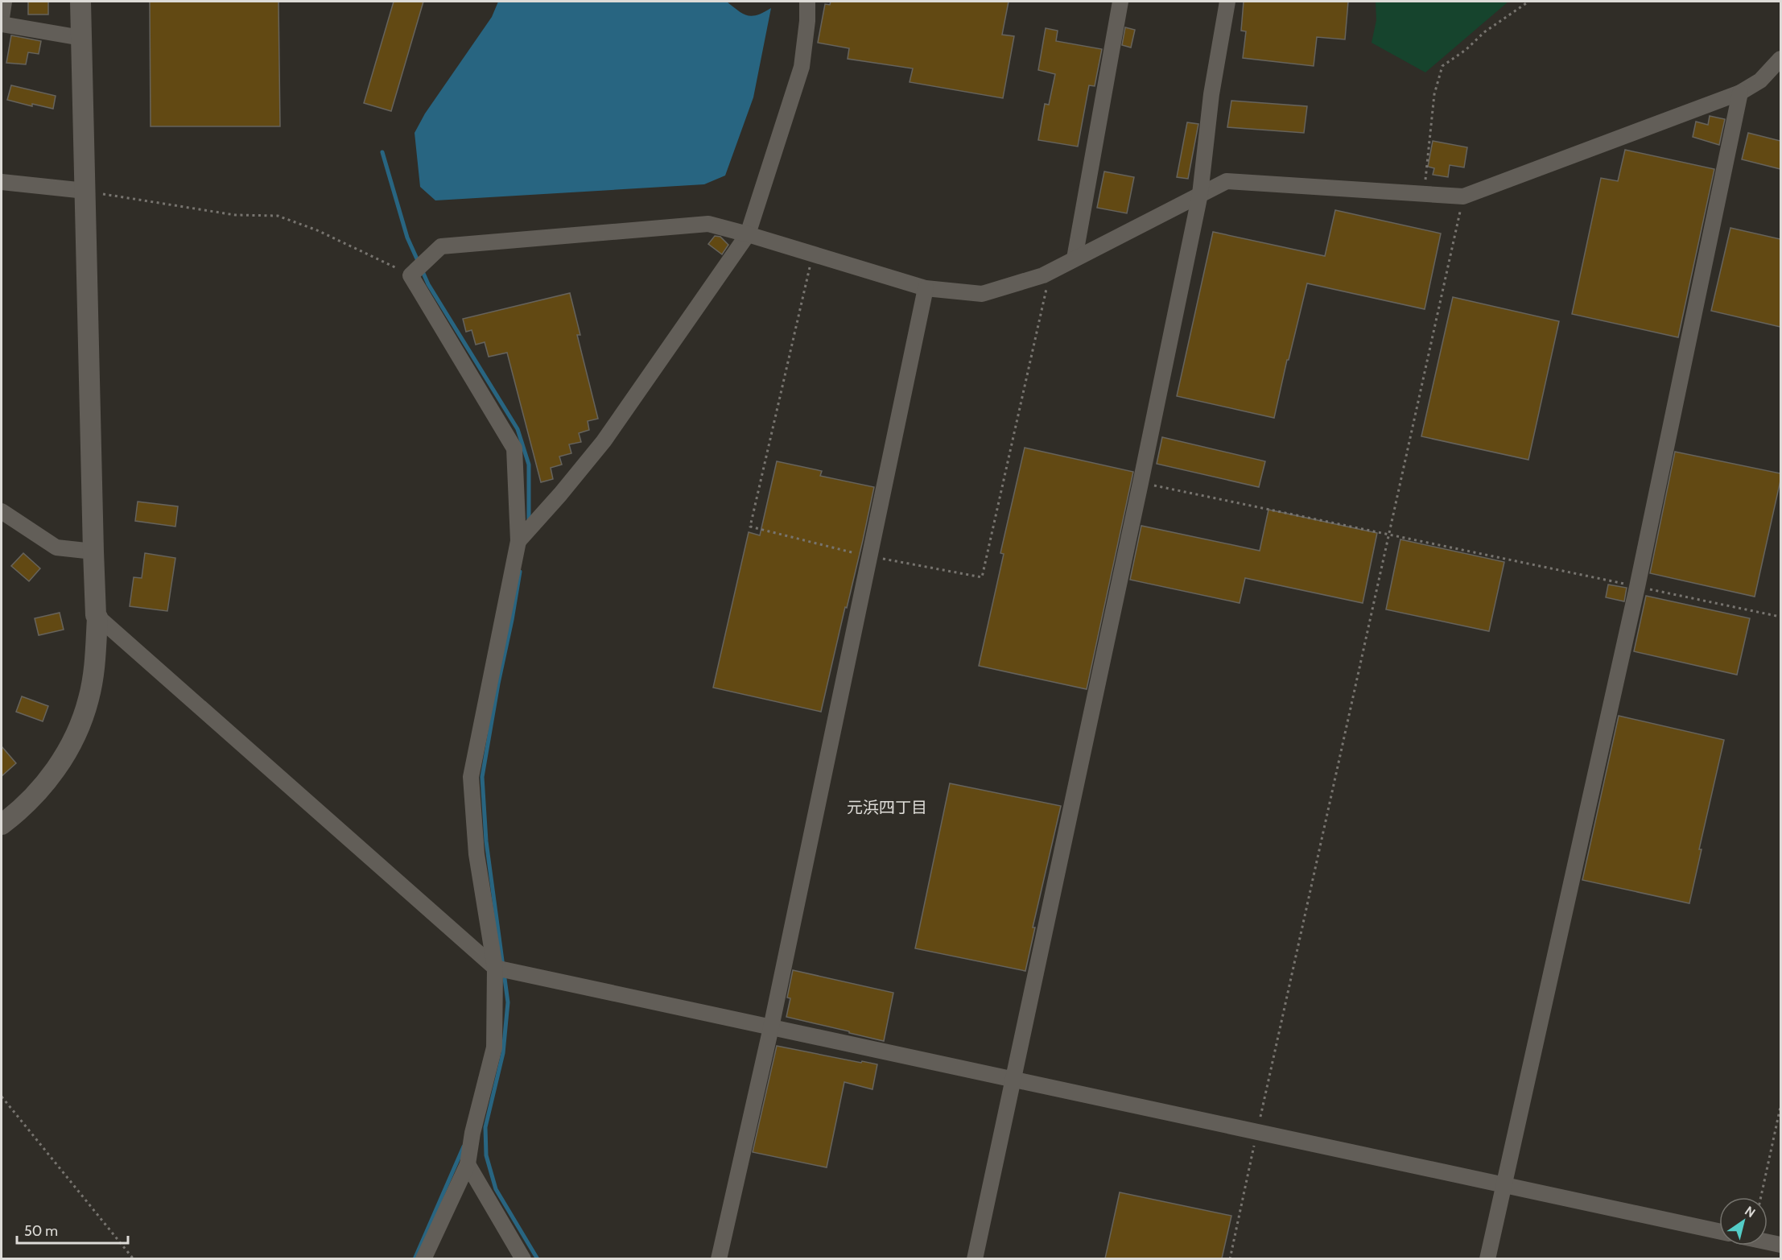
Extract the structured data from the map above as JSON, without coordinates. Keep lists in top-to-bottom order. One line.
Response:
{"districts":["元浜四丁目"],"scale_bar":"50 m","north":"top right"}
